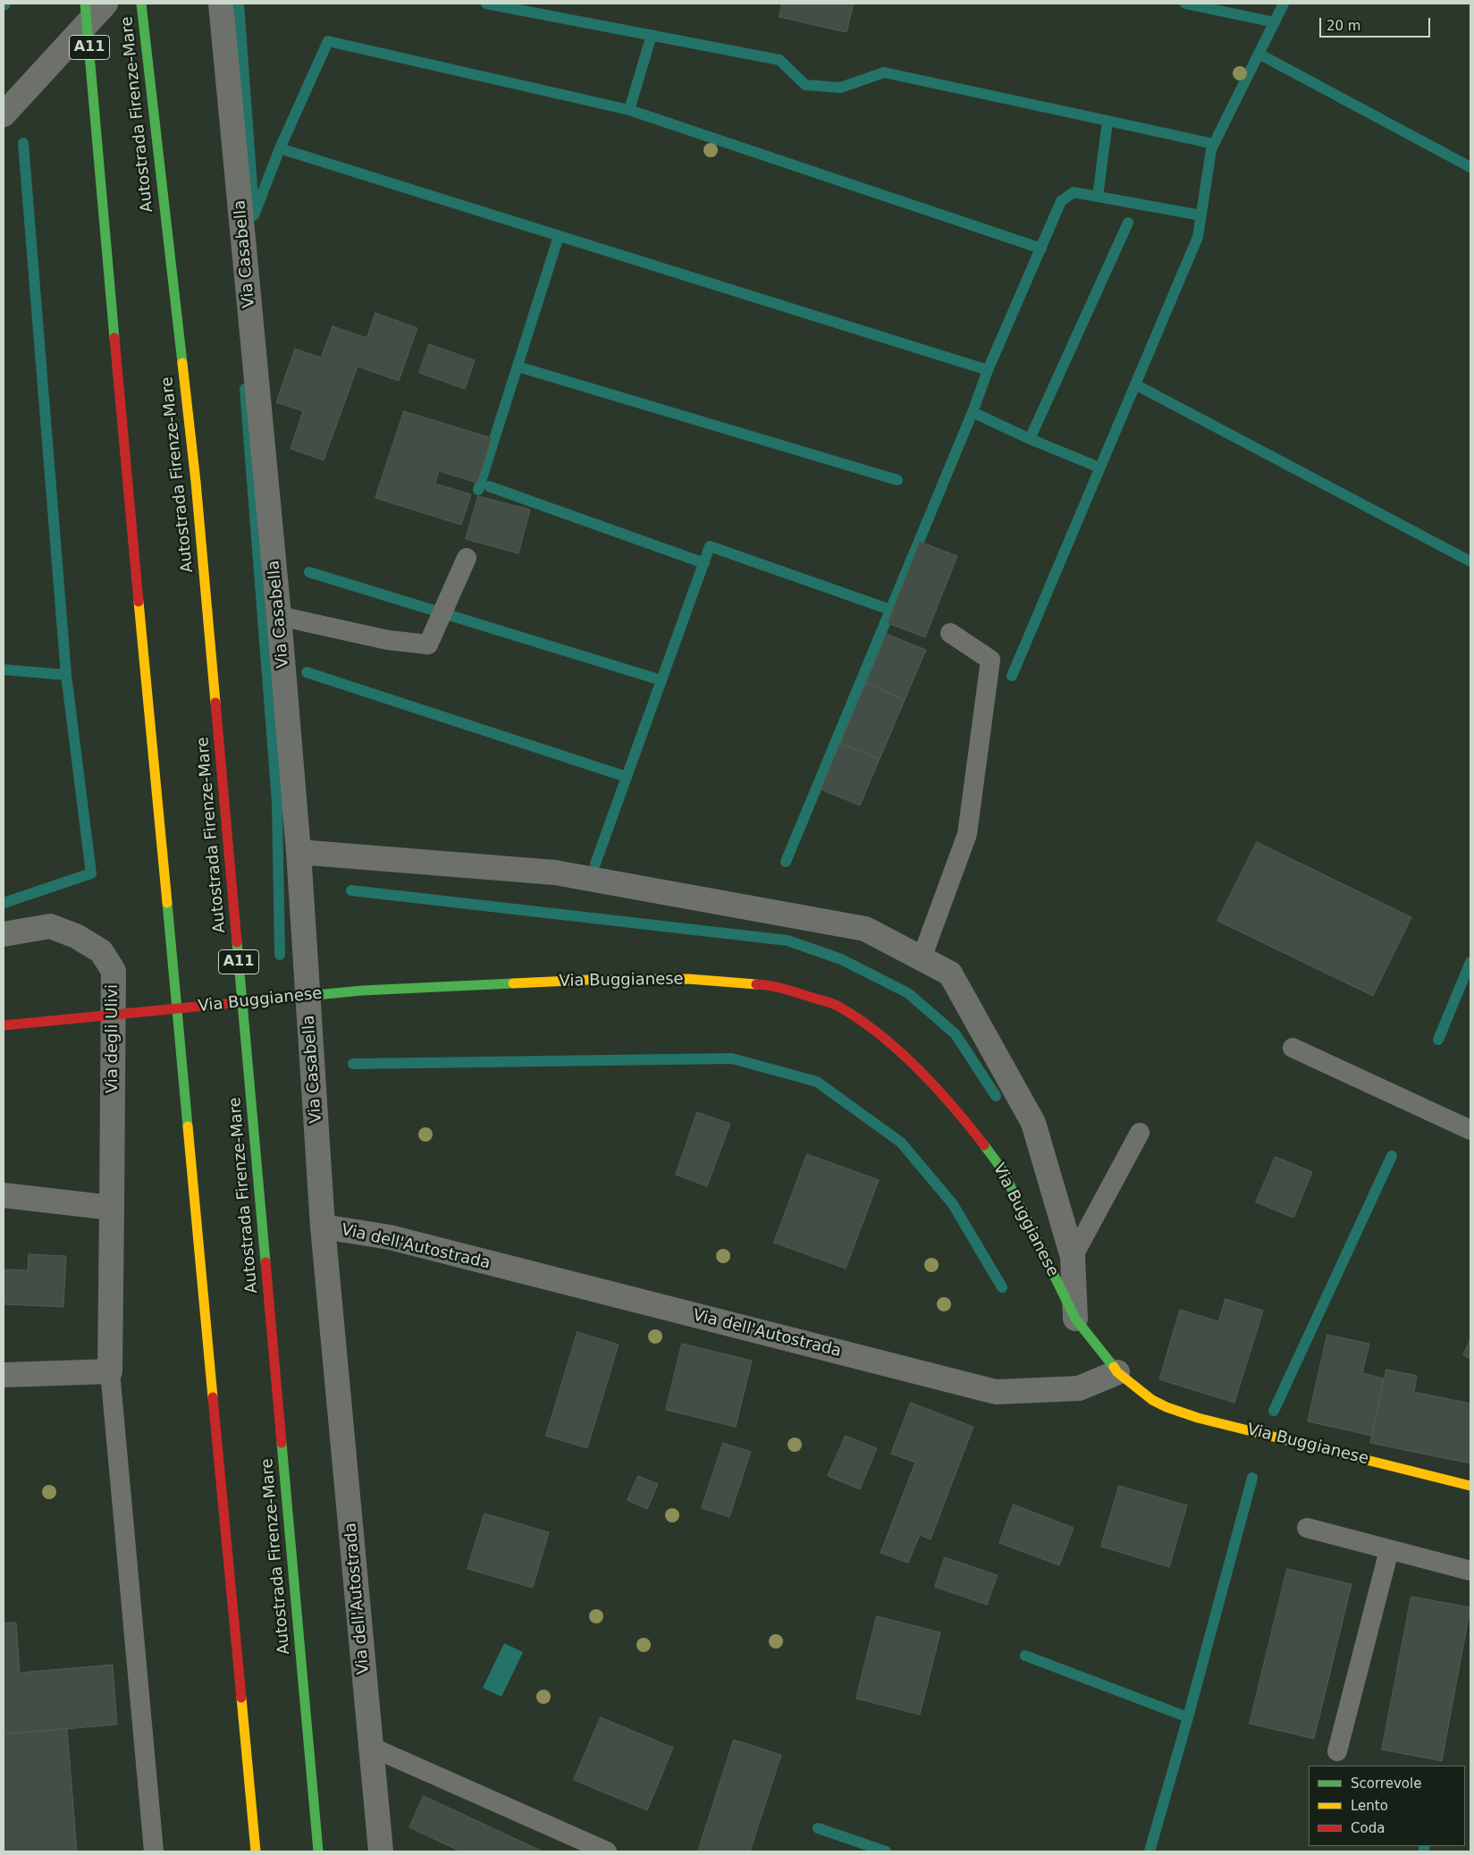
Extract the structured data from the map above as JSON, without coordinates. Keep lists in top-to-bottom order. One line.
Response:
{"streets":{"main road":["A11","Autostrada Firenze-Mare","Via Buggianese"],"street":["Via Casabella","Via degli Ulivi","Via dell'Autostrada"]},"crossings":[["Via Casabella","Via Buggianese"],["Via Casabella","Via dell'Autostrada"],["Via Buggianese","Via dell'Autostrada"]],"legend":["Scorrevole","Lento","Coda"],"scale_bar":"20 m"}
